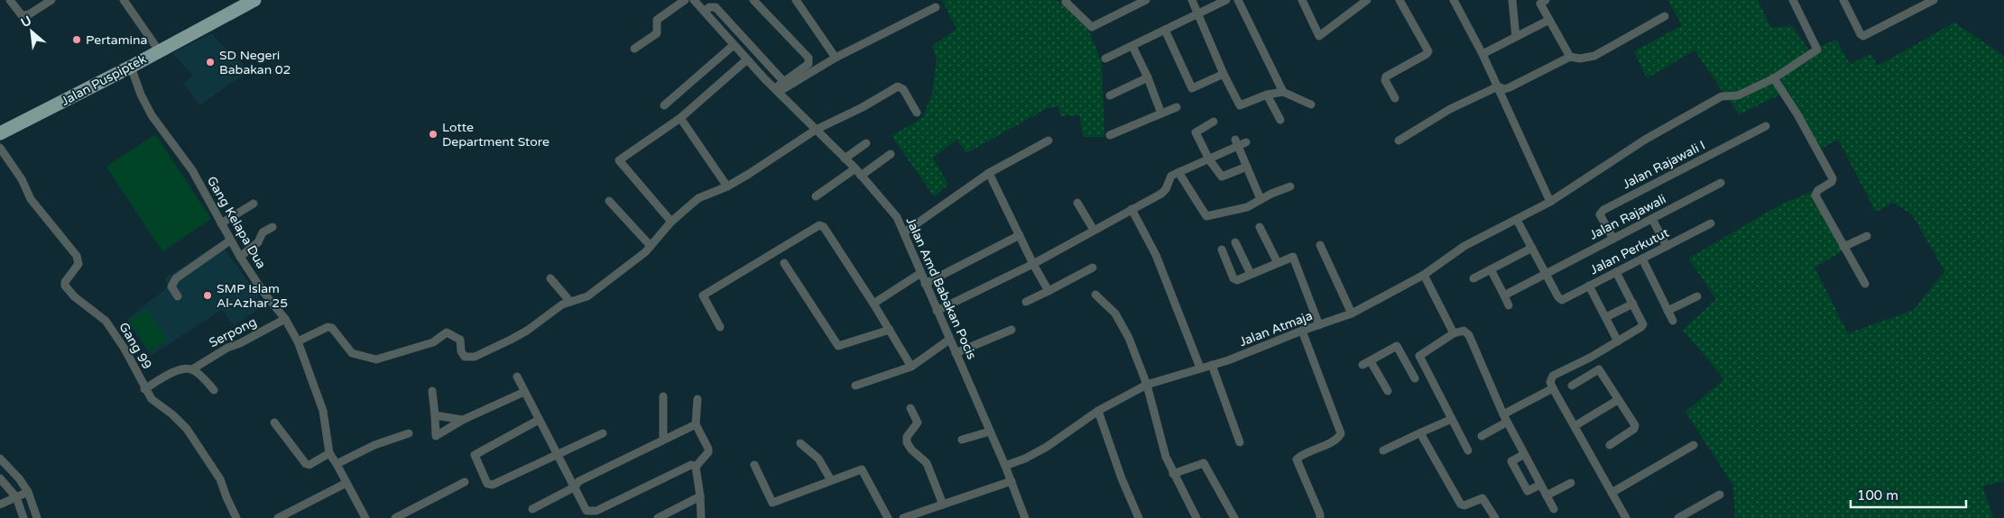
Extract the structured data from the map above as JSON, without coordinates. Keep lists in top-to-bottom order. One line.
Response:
{"streets":{"main road":["Jalan Puspiptek"],"street":["Jalan Rajawali I","Jalan Rajawali","Gang Kelapa Dua","Jalan Perkutut","Jalan Amd Babakan Pocis","Jalan Atmaja","Serpong","Gang 99"]},"crossings":[["Jalan Puspiptek","Gang Kelapa Dua"],["Jalan Rajawali I","Jalan Rajawali"],["Jalan Rajawali","Jalan Perkutut"],["Gang Kelapa Dua","Serpong"],["Jalan Amd Babakan Pocis","Jalan Atmaja"],["Serpong","Gang 99"]],"places":["Pertamina","SD Negeri Babakan 02","Lotte Department Store","SMP Islam Al-Azhar 25"],"scale_bar":"100 m","north":"top left"}
